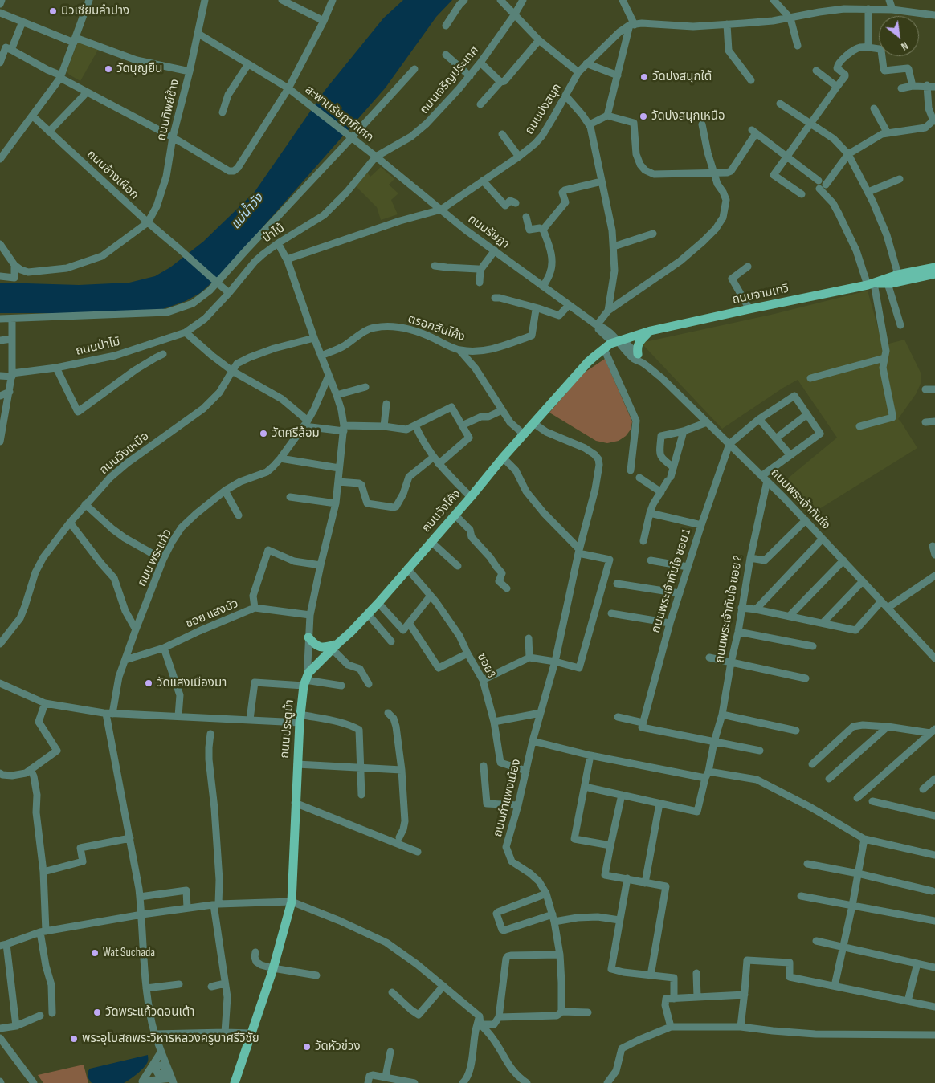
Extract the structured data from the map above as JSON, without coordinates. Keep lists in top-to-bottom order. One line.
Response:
{"streets":{"main road":["ถนนจามเทวี","ถนนวังโค้ง","ถนนประตูม้า"],"street":["ถนนเจริญประเทศ","ถนนปงสนุก","ถนนทิพย์ช้าง","สะพานรัษฏาภิเศก","ถนนช้างเผือก","ถนนรัษฎา","ป่าไม้","ตรอกสันโค้ง","ถนนป่าไม้","ถนนวังเหนือ","ถนนพระเจ้าทันใจ","ถนน พระแก้ว","ถนนพระเจ้าทันใจ ซอย 1","ถนนพระเจ้าทันใจ ซอย 2","ซอย แสงบัว","ซอย3","ถนนกำแพงเมือง"]},"crossings":[["ถนนเจริญประเทศ","สะพานรัษฏาภิเศก"],["ถนนเจริญประเทศ","ถนนรัษฎา"],["ถนนเจริญประเทศ","ป่าไม้"],["ถนนปงสนุก","ถนนรัษฎา"],["ถนนทิพย์ช้าง","ถนนช้างเผือก"],["สะพานรัษฏาภิเศก","ถนนรัษฎา"],["สะพานรัษฏาภิเศก","ป่าไม้"],["ถนนช้างเผือก","ป่าไม้"],["ถนนรัษฎา","ป่าไม้"],["ถนนรัษฎา","ถนนจามเทวี"],["ถนนรัษฎา","ถนนพระเจ้าทันใจ"],["ถนนรัษฎา","ถนนวังโค้ง"],["ป่าไม้","ถนนป่าไม้"],["ป่าไม้","ถนนประตูม้า"],["ถนนจามเทวี","ถนนพระเจ้าทันใจ"],["ถนนจามเทวี","ถนนวังโค้ง"],["ตรอกสันโค้ง","ถนนประตูม้า"],["ถนนวังเหนือ","ถนนประตูม้า"],["ถนนพระเจ้าทันใจ","ถนนวังโค้ง"],["ถนนพระเจ้าทันใจ","ถนนพระเจ้าทันใจ ซอย 1"],["ถนนพระเจ้าทันใจ","ถนนพระเจ้าทันใจ ซอย 2"],["ถนนวังโค้ง","ซอย3"],["ถนนวังโค้ง","ถนนประตูม้า"],["ถนนวังโค้ง","ถนนกำแพงเมือง"],["ถนน พระแก้ว","ซอย แสงบัว"],["ถนน พระแก้ว","ถนนประตูม้า"],["ซอย แสงบัว","ถนนประตูม้า"],["ซอย3","ถนนกำแพงเมือง"]],"water":["แม่น้ำวัง"],"places":["มิวเซียมลำปาง","วัดบุญยืน","วัดปงสนุกใต้","วัดปงสนุกเหนือ","วัดศรีล้อม","วัดแสงเมืองมา","Wat Suchada","วัดพระแก้วดอนเต้า","พระอุโบสถพระวิหารหลวงครูบาศรีวิชัย","วัดหัวข่วง"],"north":"bottom right"}
